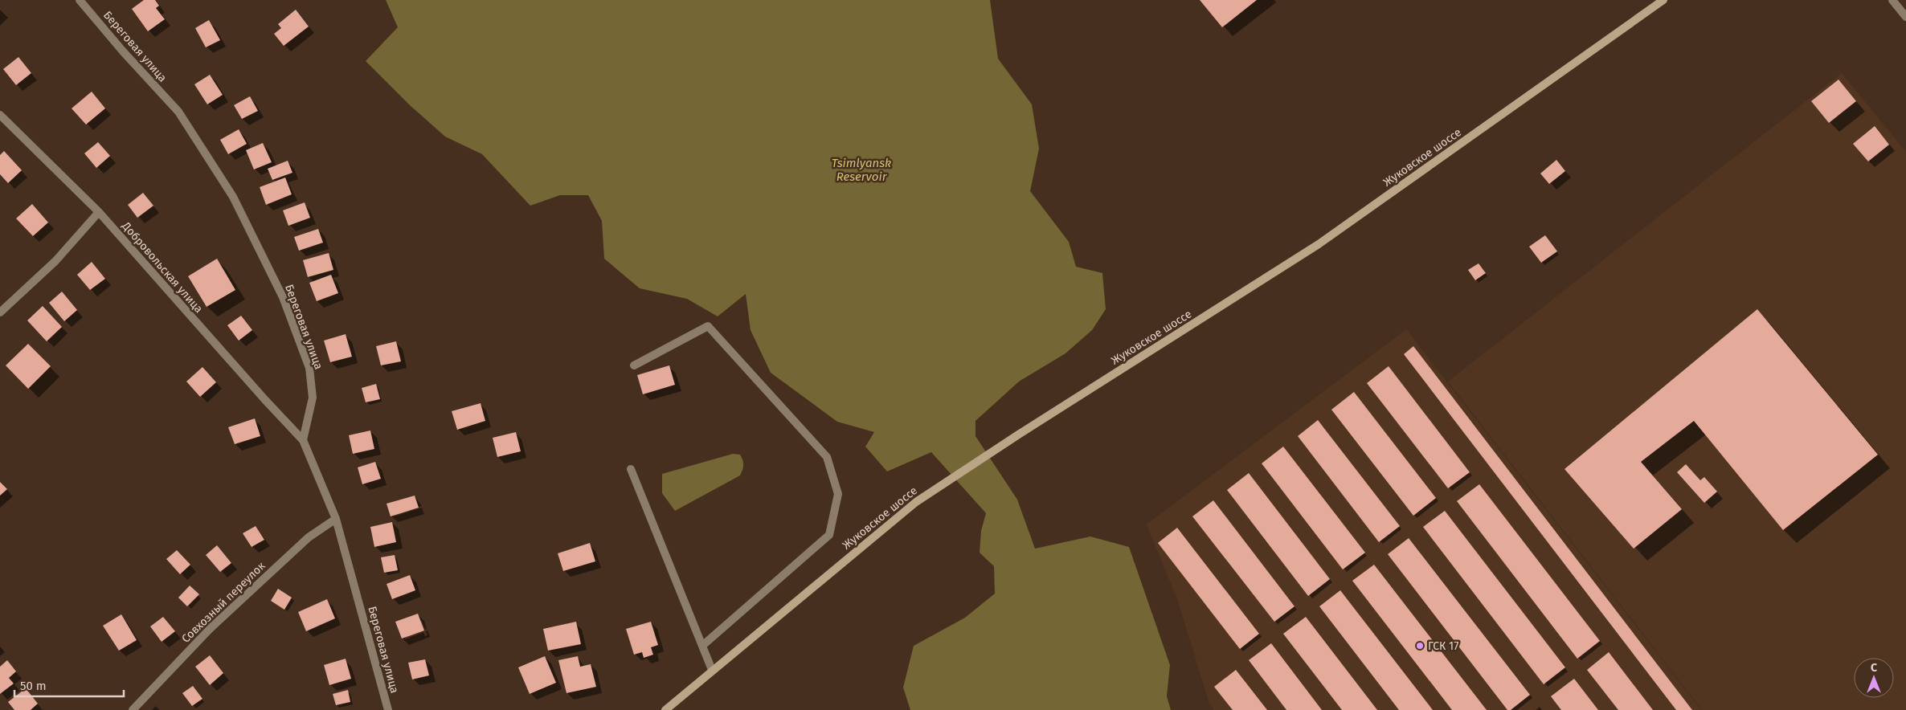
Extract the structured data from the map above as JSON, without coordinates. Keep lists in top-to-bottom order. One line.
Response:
{"streets":{"main road":["Жуковское шоссе"],"street":["Береговая улица","Добровольская улица","Совхозный переулок"]},"crossings":[["Береговая улица","Добровольская улица"],["Береговая улица","Совхозный переулок"]],"water":["Tsimlyansk Reservoir"],"places":["ГСК 17"],"scale_bar":"50 m","north":"top"}
